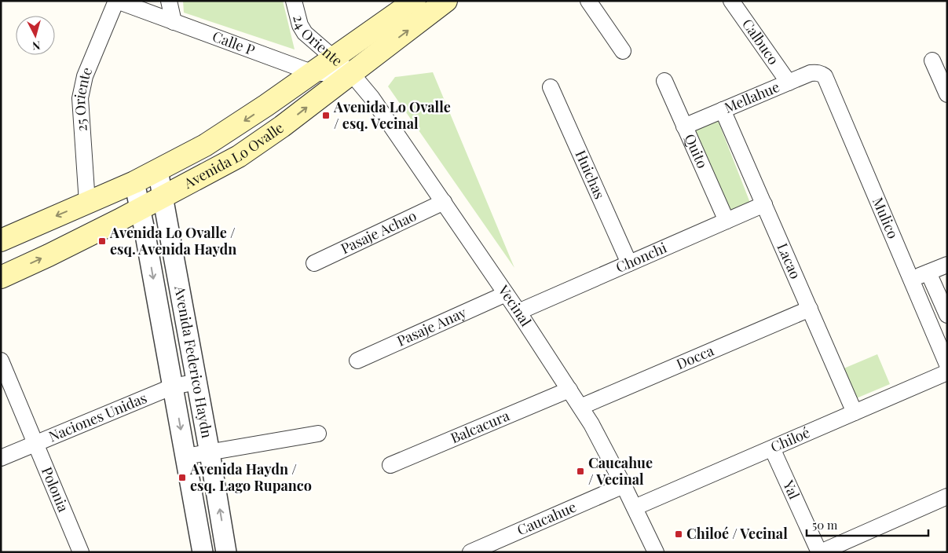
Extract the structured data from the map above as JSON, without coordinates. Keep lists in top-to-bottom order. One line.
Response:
{"streets":{"main road":["Avenida Lo Ovalle"],"street":["24 Oriente","Calbuco","Calle P","Mellahue","25 Oriente","Quito","Huichas","Mulico","Pasaje Achao","Chonchi","Lacao","Vecinal","Pasaje Anay","Docca","Avenida Federico Haydn","Naciones Unidas","Balcacura","Chiloé","Polonia","Yal","Caucahue"]},"crossings":[["24 Oriente","Calle P"],["24 Oriente","Avenida Lo Ovalle"],["24 Oriente","Vecinal"],["Calbuco","Mellahue"],["Calle P","25 Oriente"],["Calle P","Avenida Lo Ovalle"],["Calle P","Vecinal"],["Mellahue","Quito"],["Mellahue","Mulico"],["Mellahue","Lacao"],["25 Oriente","Avenida Lo Ovalle"],["Quito","Chonchi"],["Avenida Lo Ovalle","Vecinal"],["Avenida Lo Ovalle","Avenida Federico Haydn"],["Huichas","Chonchi"],["Pasaje Achao","Vecinal"],["Chonchi","Lacao"],["Chonchi","Vecinal"],["Lacao","Docca"],["Lacao","Chiloé"],["Vecinal","Pasaje Anay"],["Vecinal","Docca"],["Vecinal","Balcacura"],["Vecinal","Chiloé"],["Vecinal","Caucahue"],["Avenida Federico Haydn","Naciones Unidas"],["Naciones Unidas","Polonia"],["Chiloé","Yal"]],"places":{"transit":["Avenida Lo Ovalle / esq. Vecinal","Avenida Lo Ovalle / esq. Avenida Haydn","Caucahue / Vecinal","Avenida Haydn / esq. Lago Rupanco","Chiloé / Vecinal"]},"scale_bar":"50 m","north":"bottom"}
